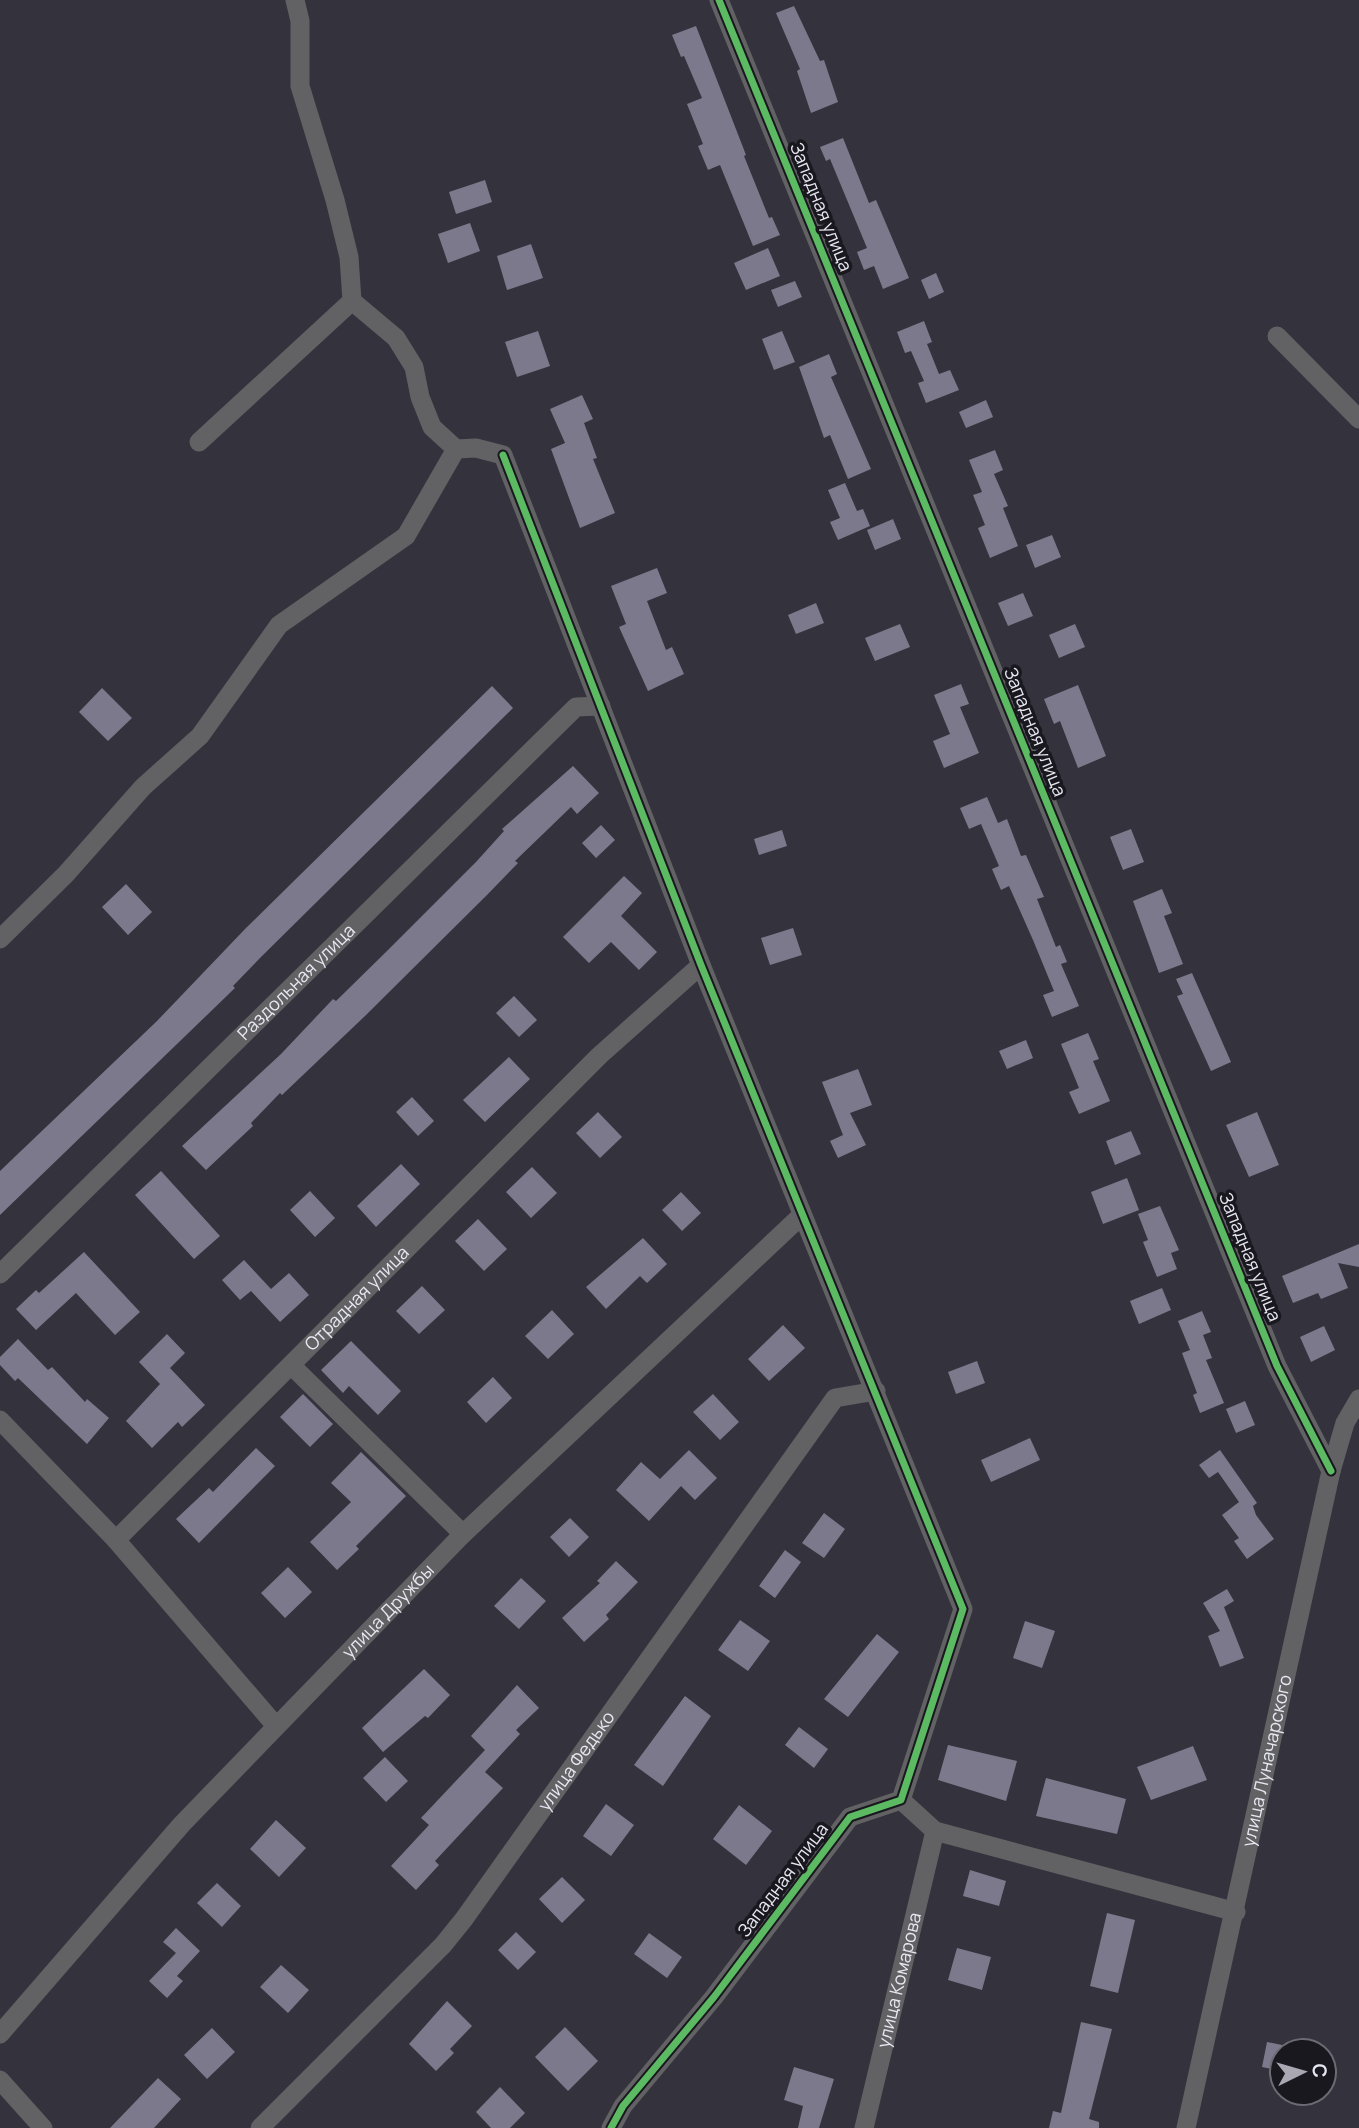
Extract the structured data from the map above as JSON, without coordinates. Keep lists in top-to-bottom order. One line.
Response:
{"streets":{"street":["Западная улица","Раздольная улица","Отрадная улица","улица Дружбы","улица Федько","улица Луначарского","улица Комарова"]},"crossings":[["Западная улица","улица Луначарского"]],"north":"right"}
